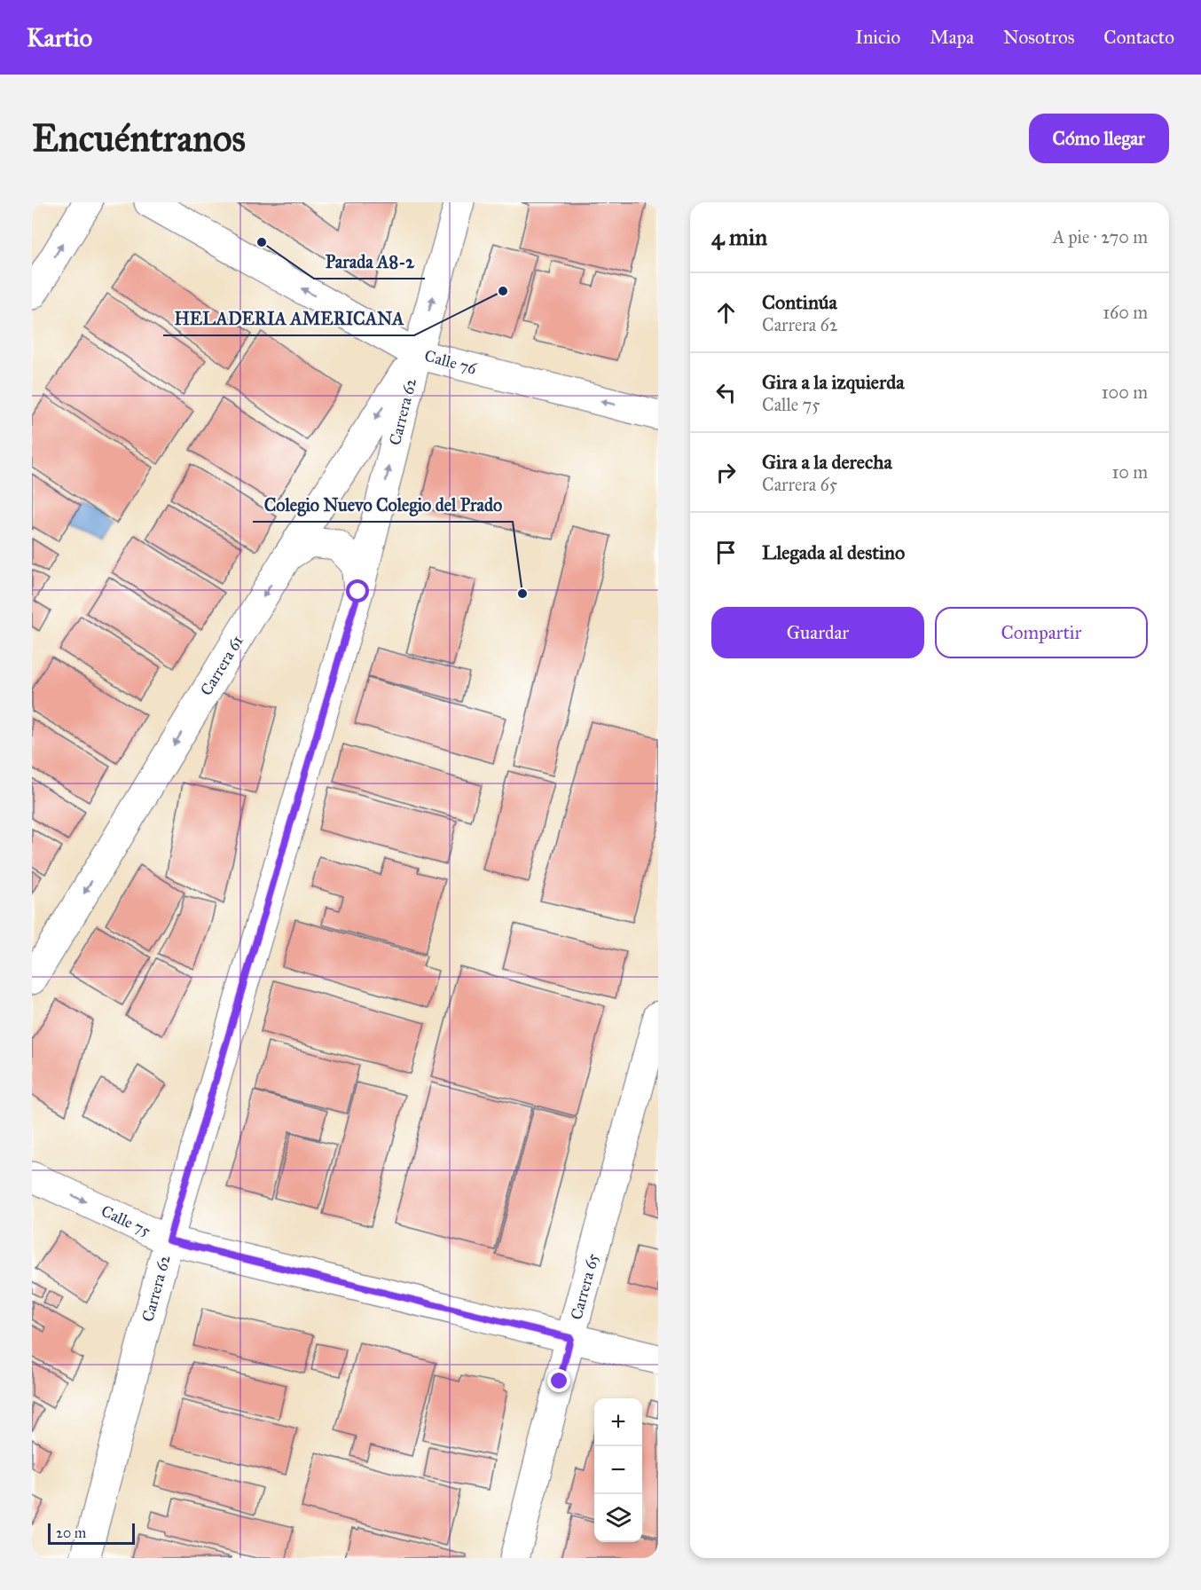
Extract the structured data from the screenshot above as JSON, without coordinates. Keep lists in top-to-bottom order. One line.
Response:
{"streets":{"street":["Calle 76","Carrera 62","Carrera 61","Calle 75","Carrera 65"]},"crossings":[["Calle 76","Carrera 62"],["Calle 76","Carrera 61"],["Carrera 62","Carrera 61"],["Carrera 62","Calle 75"],["Calle 75","Carrera 65"]],"one_way":["Calle 76","Carrera 61"],"places":["Parada A8-2","HELADERIA AMERICANA","Colegio Nuevo Colegio del Prado"],"scale_bar":"20 m","page":{"header":"Kartio","nav":["Inicio","Mapa","Nosotros","Contacto"],"buttons":["Cómo llegar",["Guardar","Compartir"]],"title":"Encuéntranos","heading":["4 min","A pie · 270 m"],"list":[["Continúa","Carrera 62","160 m"],["Gira a la izquierda","Calle 75","100 m"],["Gira a la derecha","Carrera 65","10 m"],"Llegada al destino"],"map_buttons":["+","−"],"scale":"20 m"}}
